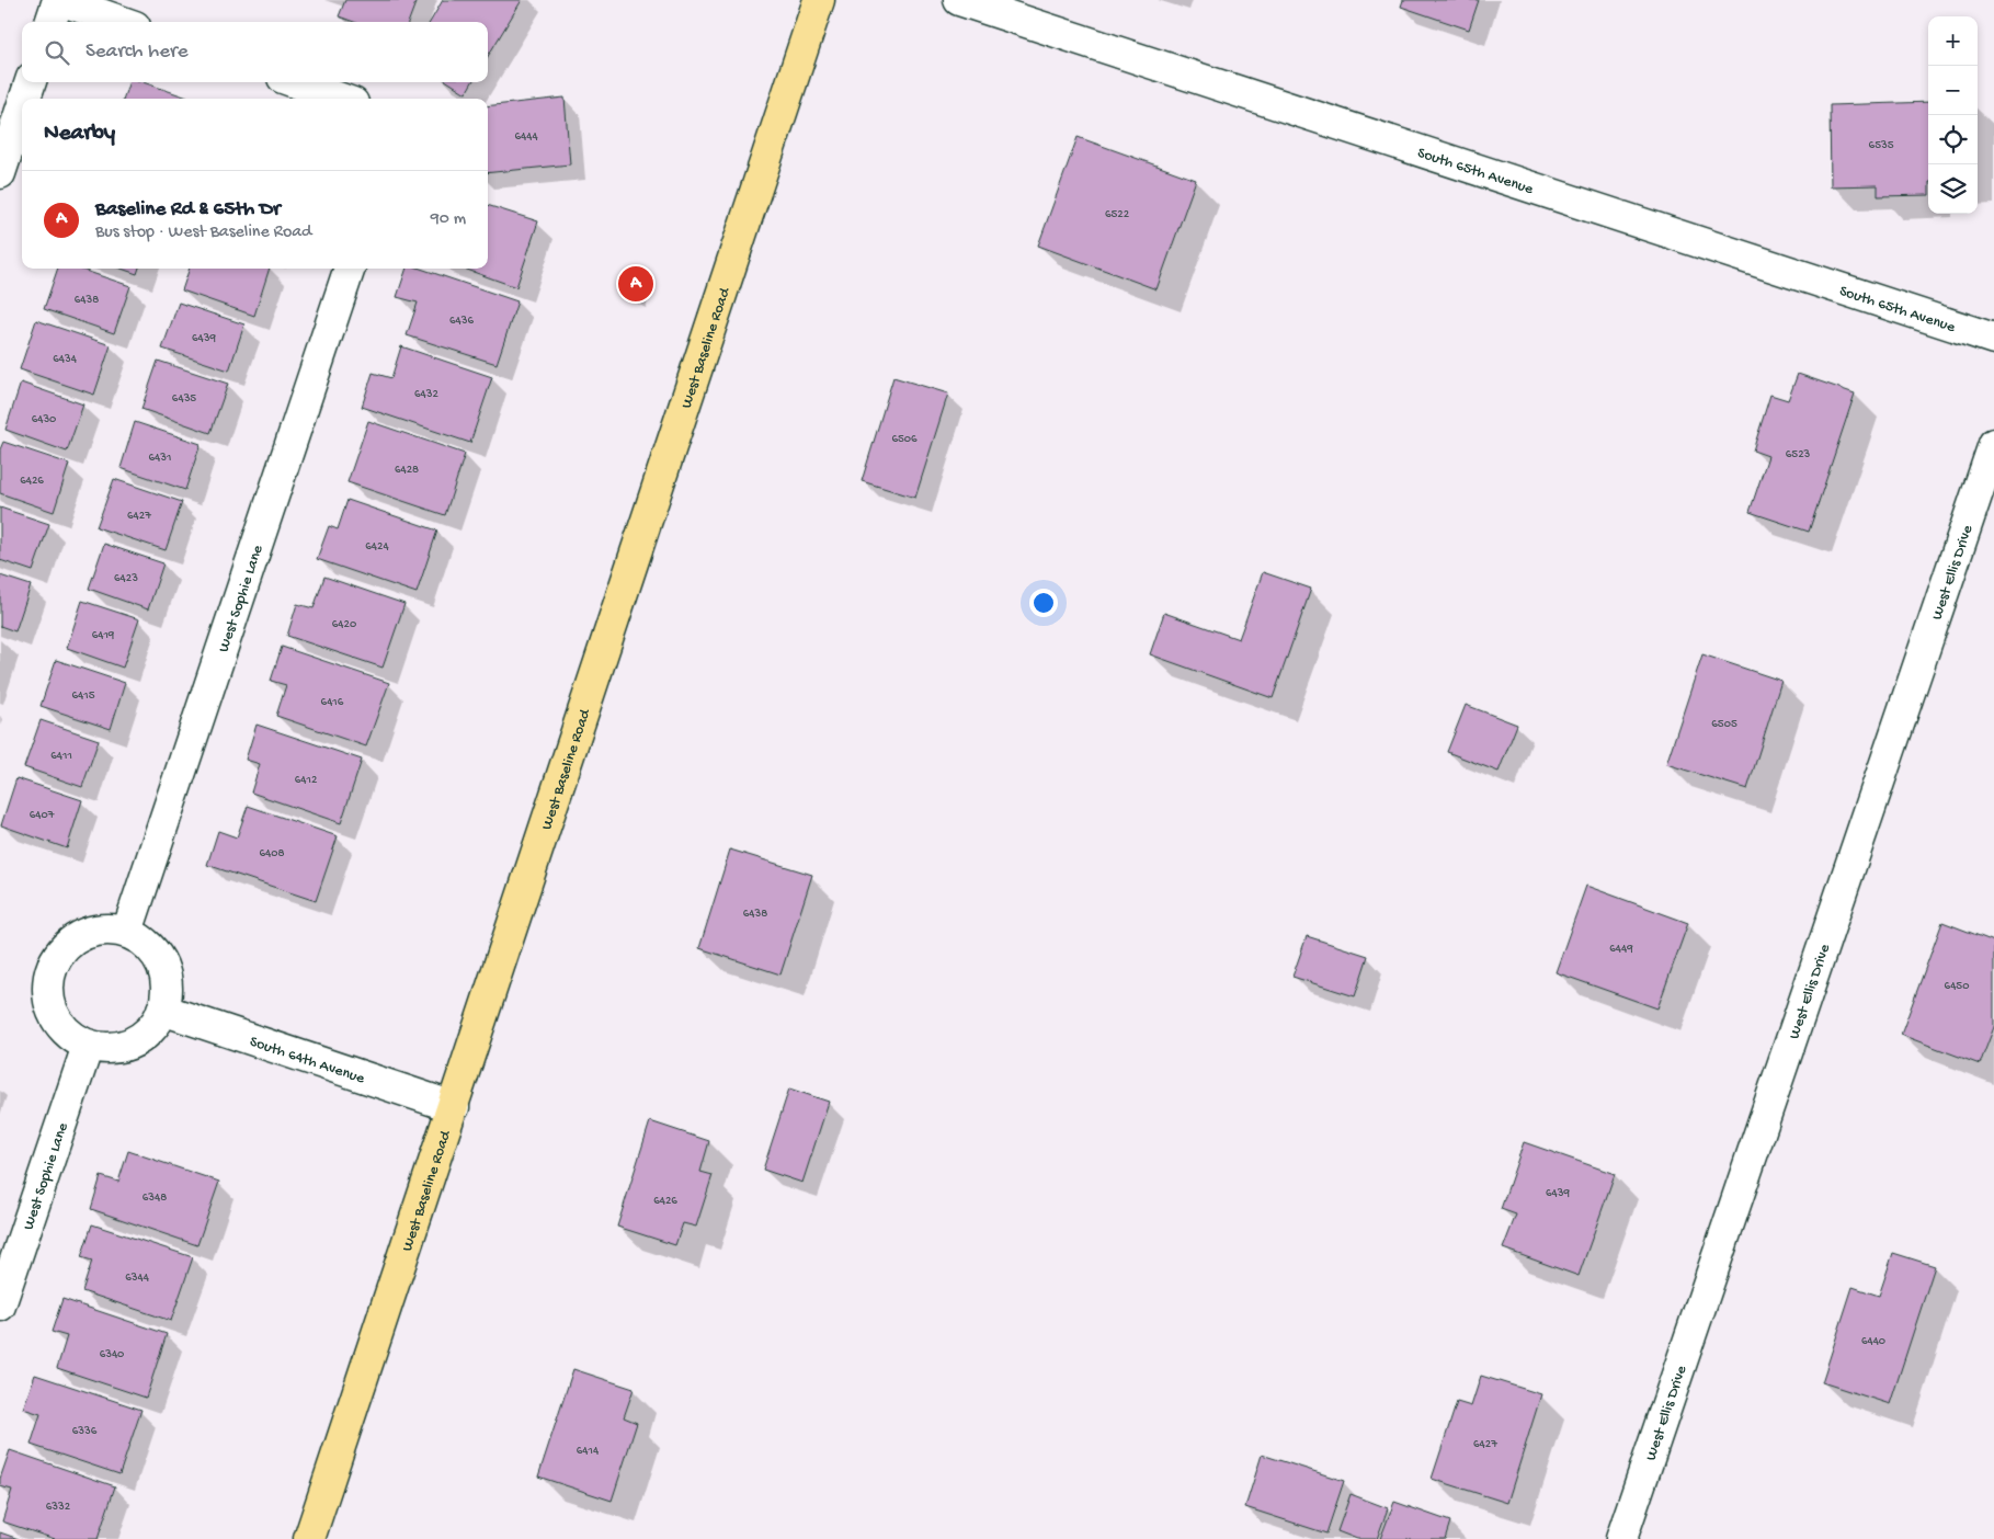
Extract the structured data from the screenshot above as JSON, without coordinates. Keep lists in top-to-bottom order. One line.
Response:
{"streets":{"main road":["West Baseline Road"],"street":["South 65th Avenue","West Ellis Drive","West Sophie Lane","South 64th Avenue"]},"crossings":[["West Baseline Road","South 64th Avenue"],["West Sophie Lane","South 64th Avenue"]],"house_numbers":["6444","6535","6522","6438","6436","6439","6434","6432","6435","6430","6506","6523","6431","6428","6426","6427","6424","6423","6420","6419","6415","6416","6505","6411","6412","6407","6408","6438","6449","6450","6439","6348","6426","6344","6440","6340","6336","6427","6414","6332"],"page":{"map_buttons":["+","−"],"search":"Search here","heading":"Nearby","list":[{"mark":"A","name":"Baseline Rd & 65th Dr","note":"Bus stop · West Baseline Road","value":"90 m"}],"pins":"A"}}
